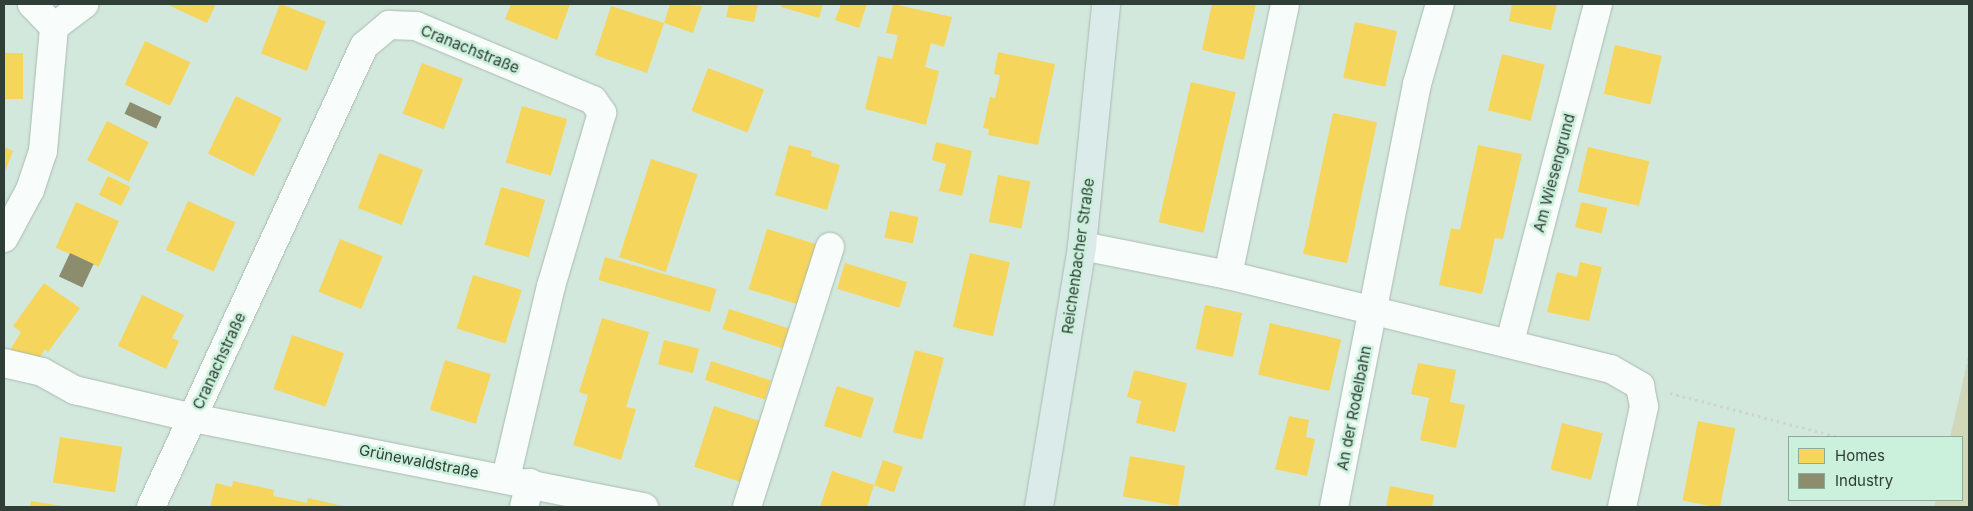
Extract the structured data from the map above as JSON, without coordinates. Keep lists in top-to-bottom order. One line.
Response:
{"streets":{"main road":["Reichenbacher Straße"],"street":["Cranachstraße","Am Wiesengrund","An der Rodelbahn","Grünewaldstraße"]},"crossings":[["Cranachstraße","Grünewaldstraße"]],"legend":["Homes","Industry"]}
